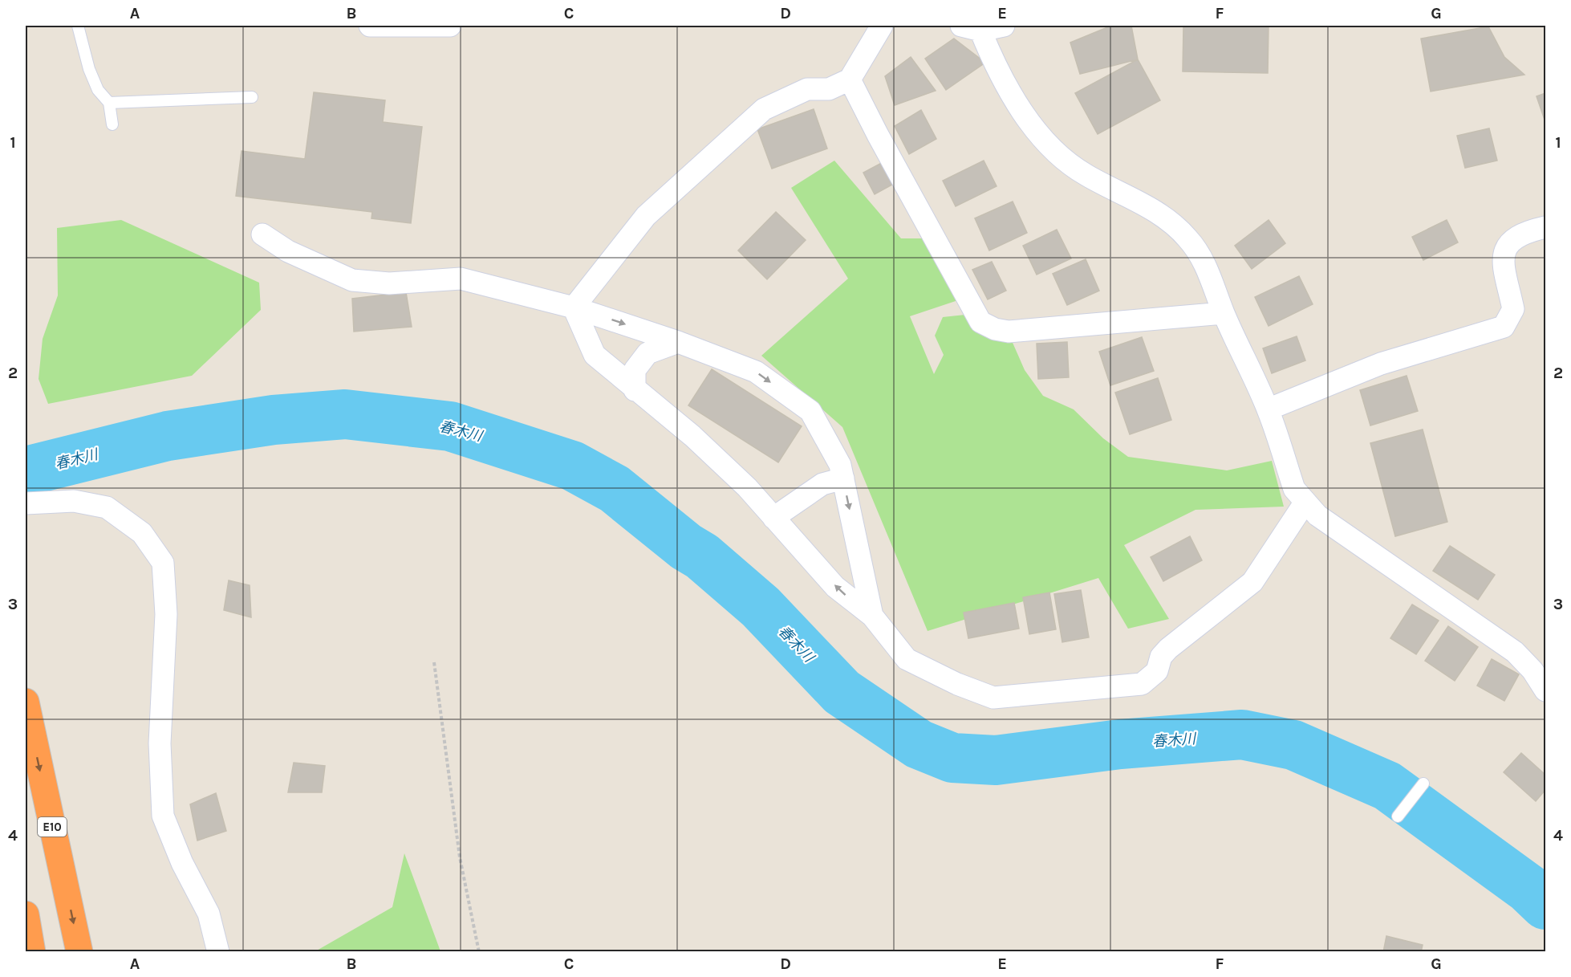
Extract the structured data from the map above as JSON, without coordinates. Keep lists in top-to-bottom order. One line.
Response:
{"streets":{"highway":["E10"]},"water":["春木川"],"grid":{"columns":["A","B","C","D","E","F","G"],"rows":["1","2","3","4"]}}
